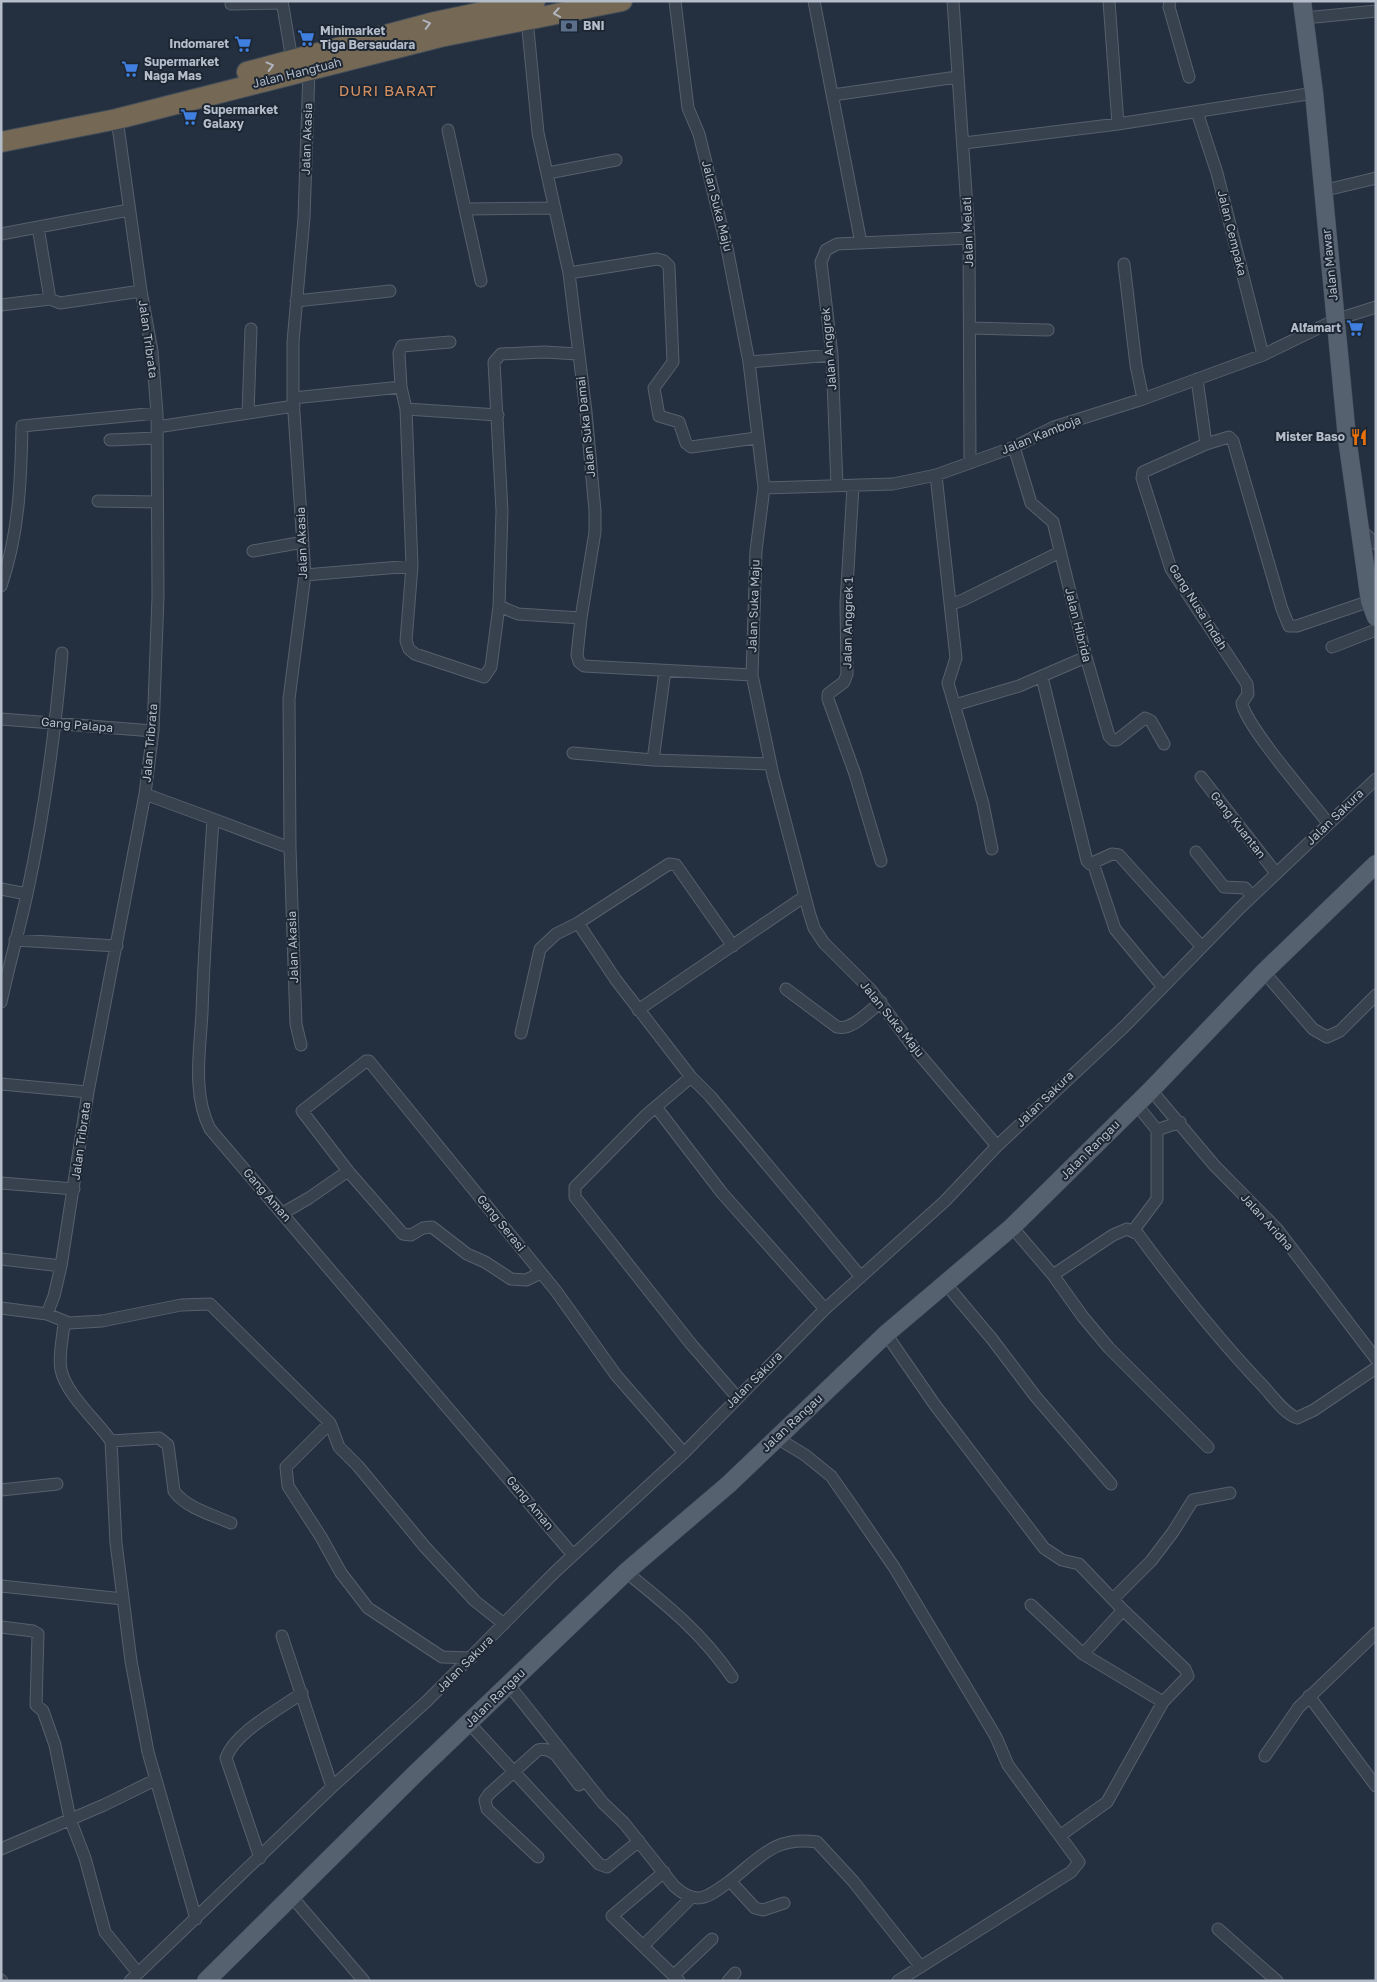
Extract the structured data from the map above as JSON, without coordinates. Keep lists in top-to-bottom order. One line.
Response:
{"streets":{"highway":["Jalan Hangtuah"],"main road":["Jalan Mawar","Jalan Rangau"],"street":["Jalan Akasia","Jalan Suka Maju","Jalan Melati","Jalan Cempaka","Jalan Tribrata","Jalan Anggrek","Jalan Suka Damai","Jalan Kamboja","Gang Nusa Indah","Jalan Anggrek 1","Jalan Hibrida","Gang Palapa","Jalan Sakura","Gang Kuantan","Gang Aman","Jalan Aridha","Gang Serasi"]},"crossings":[["Jalan Hangtuah","Jalan Akasia"],["Jalan Hangtuah","Jalan Tribrata"],["Jalan Hangtuah","Jalan Suka Damai"],["Jalan Suka Maju","Jalan Suka Damai"],["Jalan Suka Maju","Jalan Kamboja"],["Jalan Suka Maju","Jalan Sakura"],["Jalan Melati","Jalan Anggrek"],["Jalan Melati","Jalan Kamboja"],["Jalan Cempaka","Jalan Kamboja"],["Jalan Mawar","Jalan Kamboja"],["Jalan Mawar","Gang Nusa Indah"],["Jalan Tribrata","Gang Palapa"],["Jalan Anggrek","Jalan Kamboja"],["Jalan Kamboja","Jalan Anggrek 1"],["Jalan Kamboja","Jalan Hibrida"],["Gang Nusa Indah","Jalan Sakura"],["Jalan Sakura","Gang Kuantan"],["Jalan Sakura","Gang Aman"],["Jalan Sakura","Gang Serasi"],["Jalan Rangau","Jalan Aridha"]],"districts":["DURI BARAT"],"places":{"bank":["BNI"],"supermarket":["Minimarket Tiga Bersaudara","Indomaret","Supermarket Naga Mas","Supermarket Galaxy","Alfamart"],"restaurant":["Mister Baso"]}}
